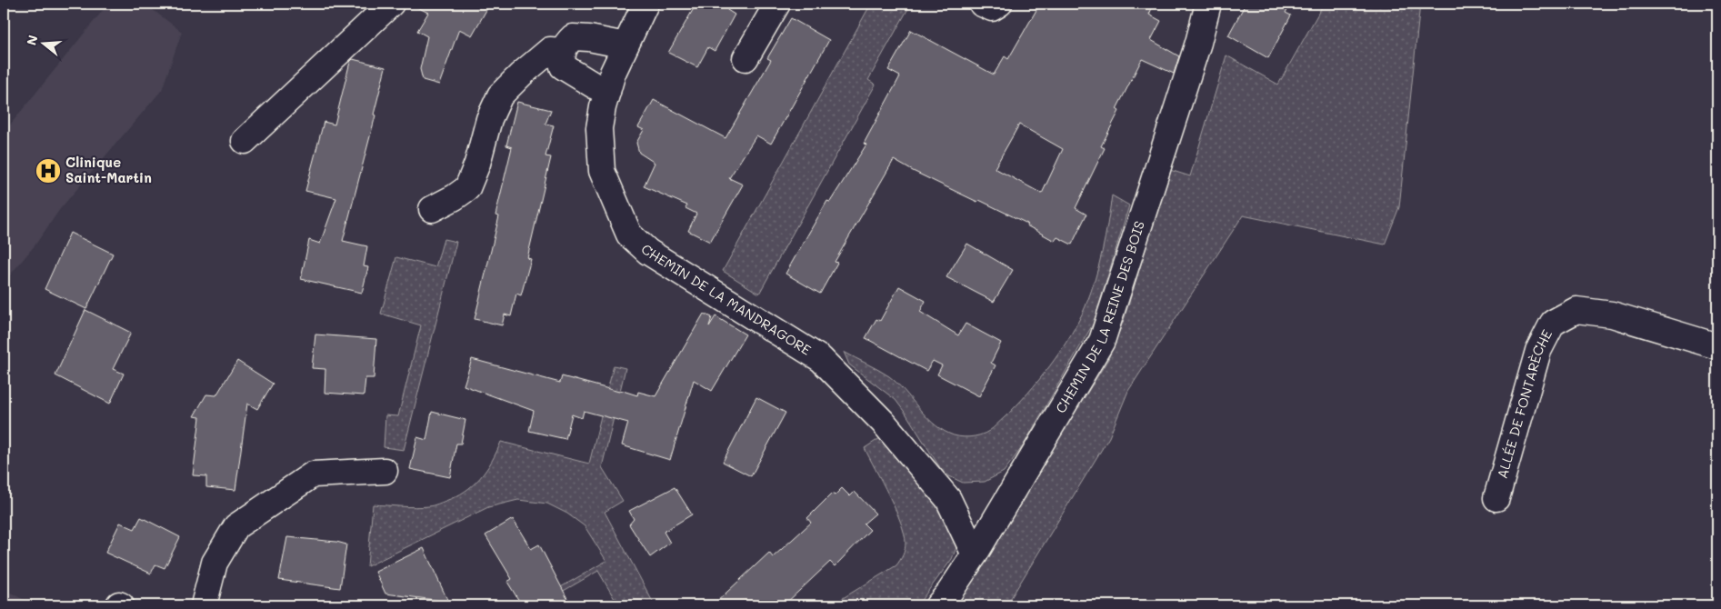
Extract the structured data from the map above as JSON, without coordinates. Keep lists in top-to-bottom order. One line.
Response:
{"streets":{"street":["CHEMIN DE LA MANDRAGORE","CHEMIN DE LA REINE DES BOIS","ALLÉE DE FONTARÈCHE"]},"crossings":[["CHEMIN DE LA MANDRAGORE","CHEMIN DE LA REINE DES BOIS"]],"places":{"hospital":["Clinique Saint-Martin"]},"north":"left"}
